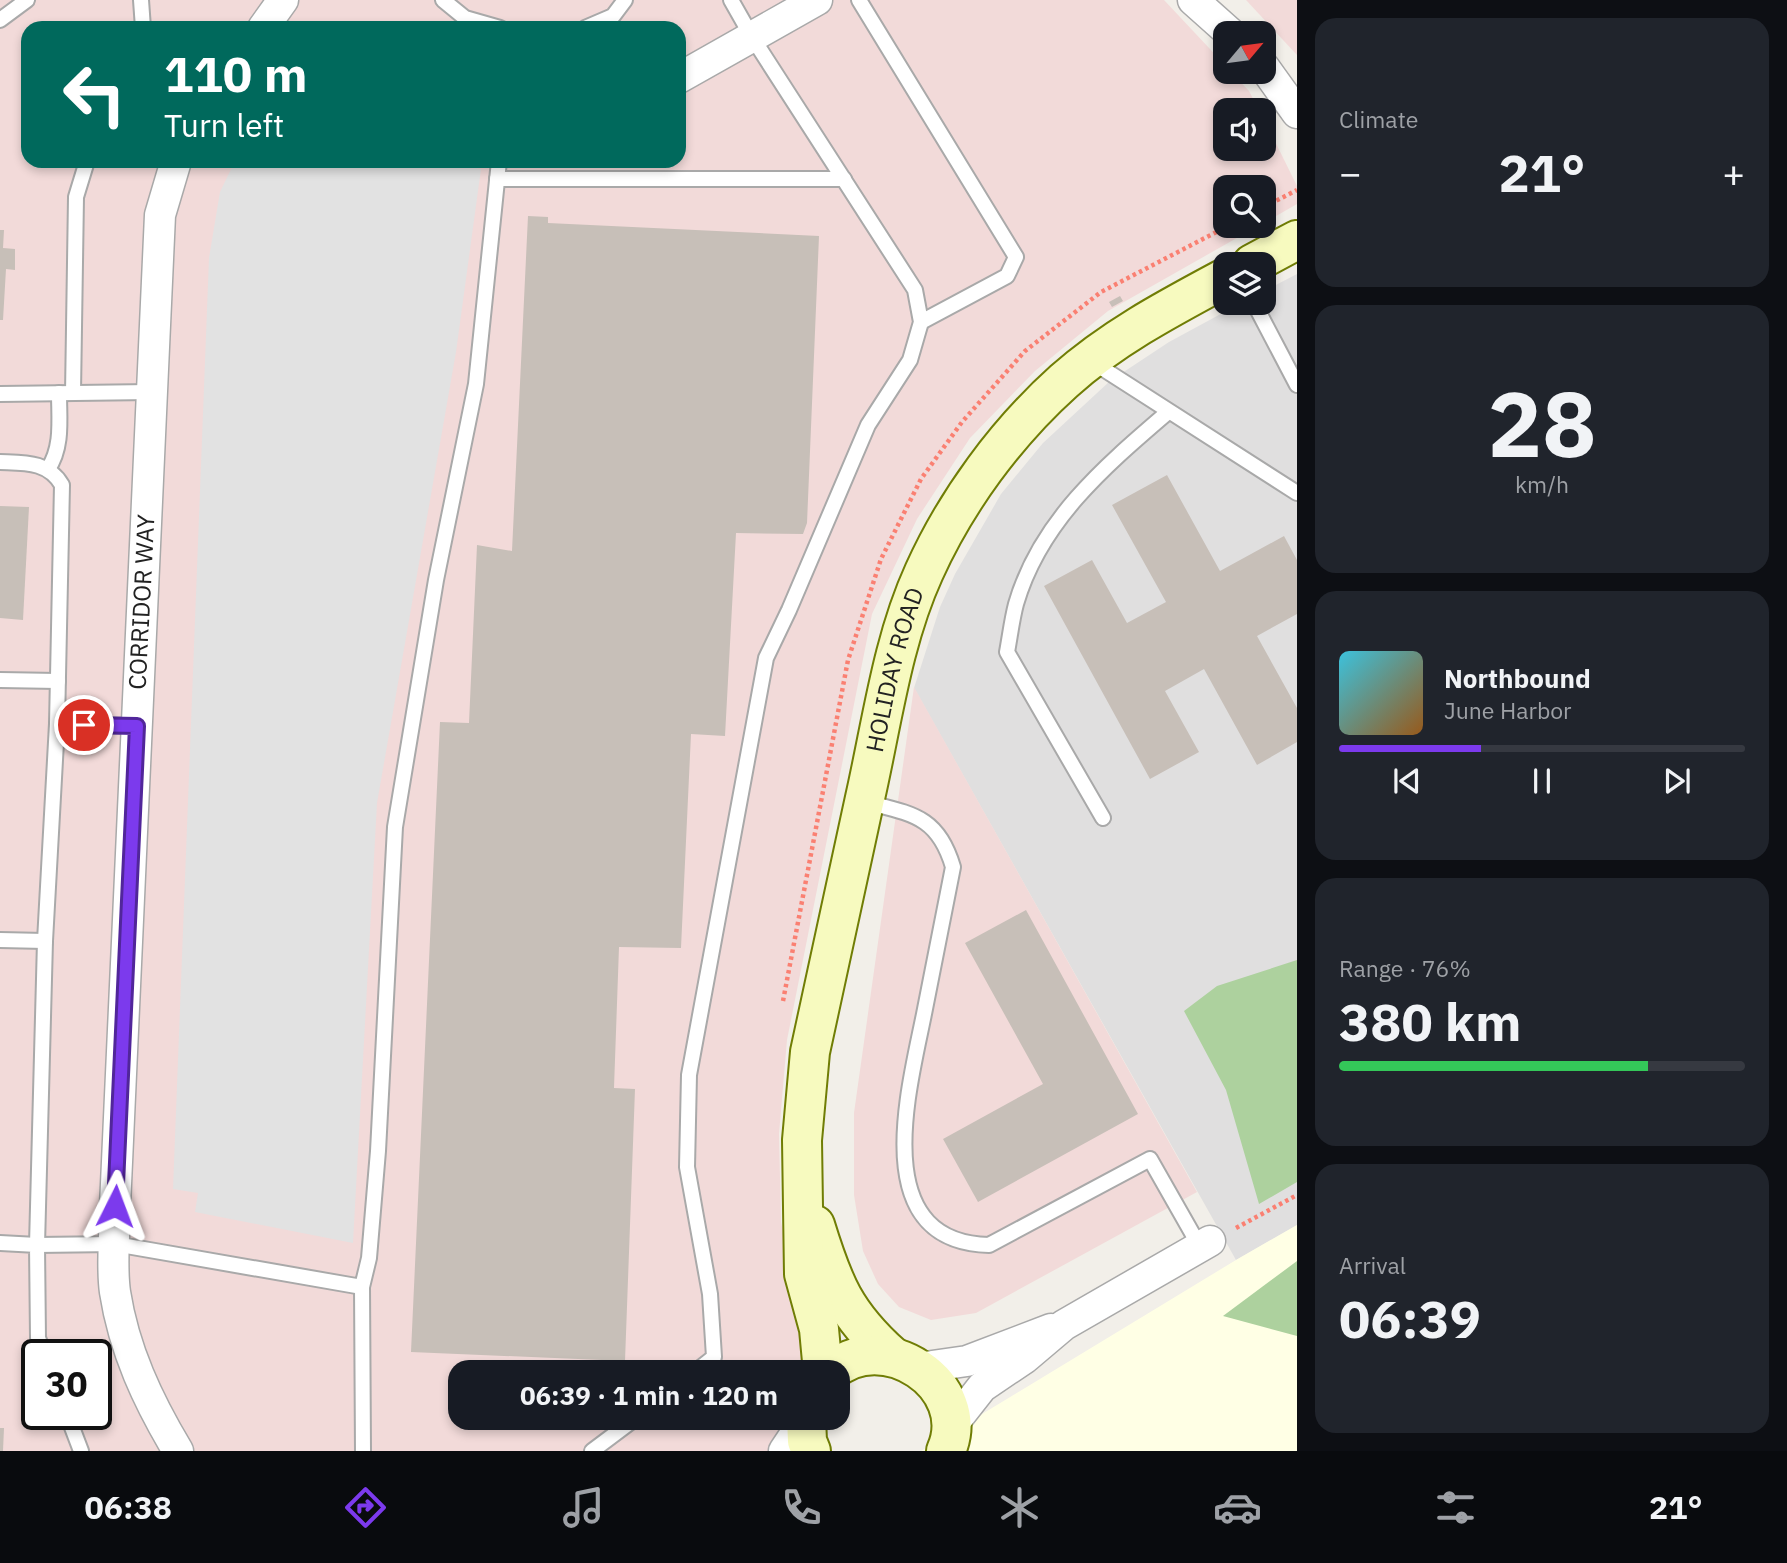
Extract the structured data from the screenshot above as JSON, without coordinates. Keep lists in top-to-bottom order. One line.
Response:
{"streets":{"street":["CORRIDOR WAY","HOLIDAY ROAD"]},"north":"top right","page":{"tile":["Climate",["28","km/h"],["Range · 76%","380 km"],["Arrival","06:39"]],"turn":["110 m","Turn left"],"heat":["−","21°","+"],"song":["Northbound","June Harbor"],"limit":"30","trip":"06:39 · 1 min · 120 m","tabs":["06:38","21°"]}}
